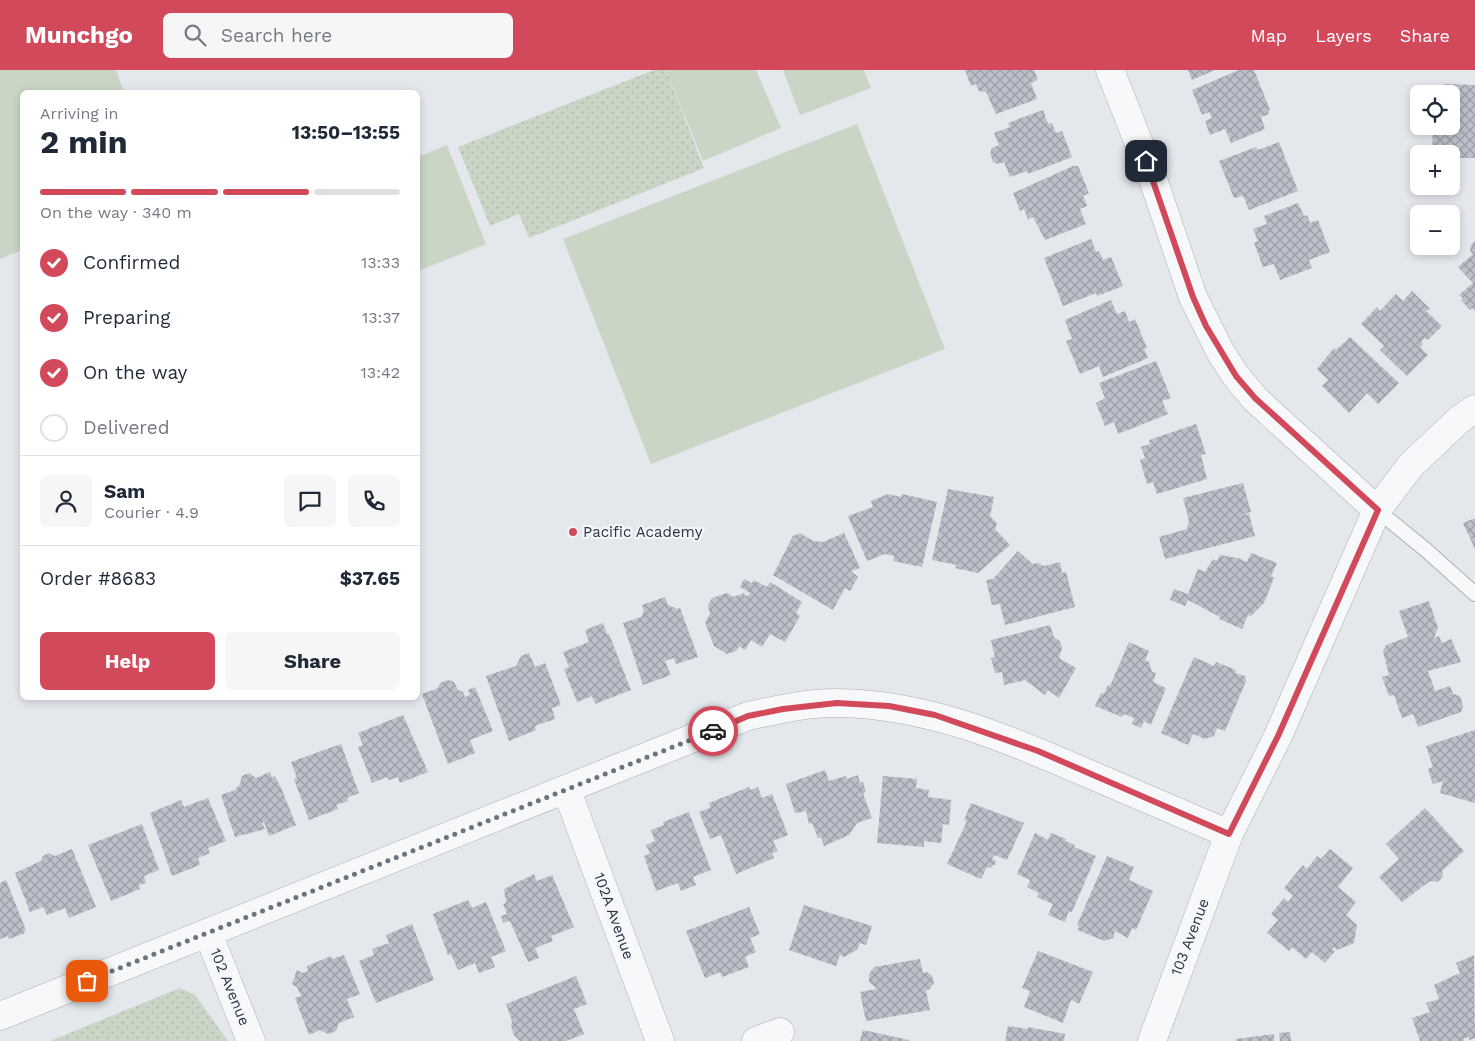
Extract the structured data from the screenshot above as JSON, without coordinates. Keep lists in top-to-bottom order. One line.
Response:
{"streets":{"street":["102A Avenue","103 Avenue","102 Avenue"]},"places":["Pacific Academy"],"page":{"header":"Munchgo","search":"Search here","nav":["Map","Layers","Share"],"map_buttons":["+","−"],"heading":["2 min","Arriving in","13:50–13:55"],"panel":["Sam","Courier · 4.9","Order #8683","$37.65"],"bar":"On the way · 340 m","list":[["Confirmed","13:33"],["Preparing","13:37"],["On the way","13:42"],"Delivered"],"buttons":["Help","Share"]}}
